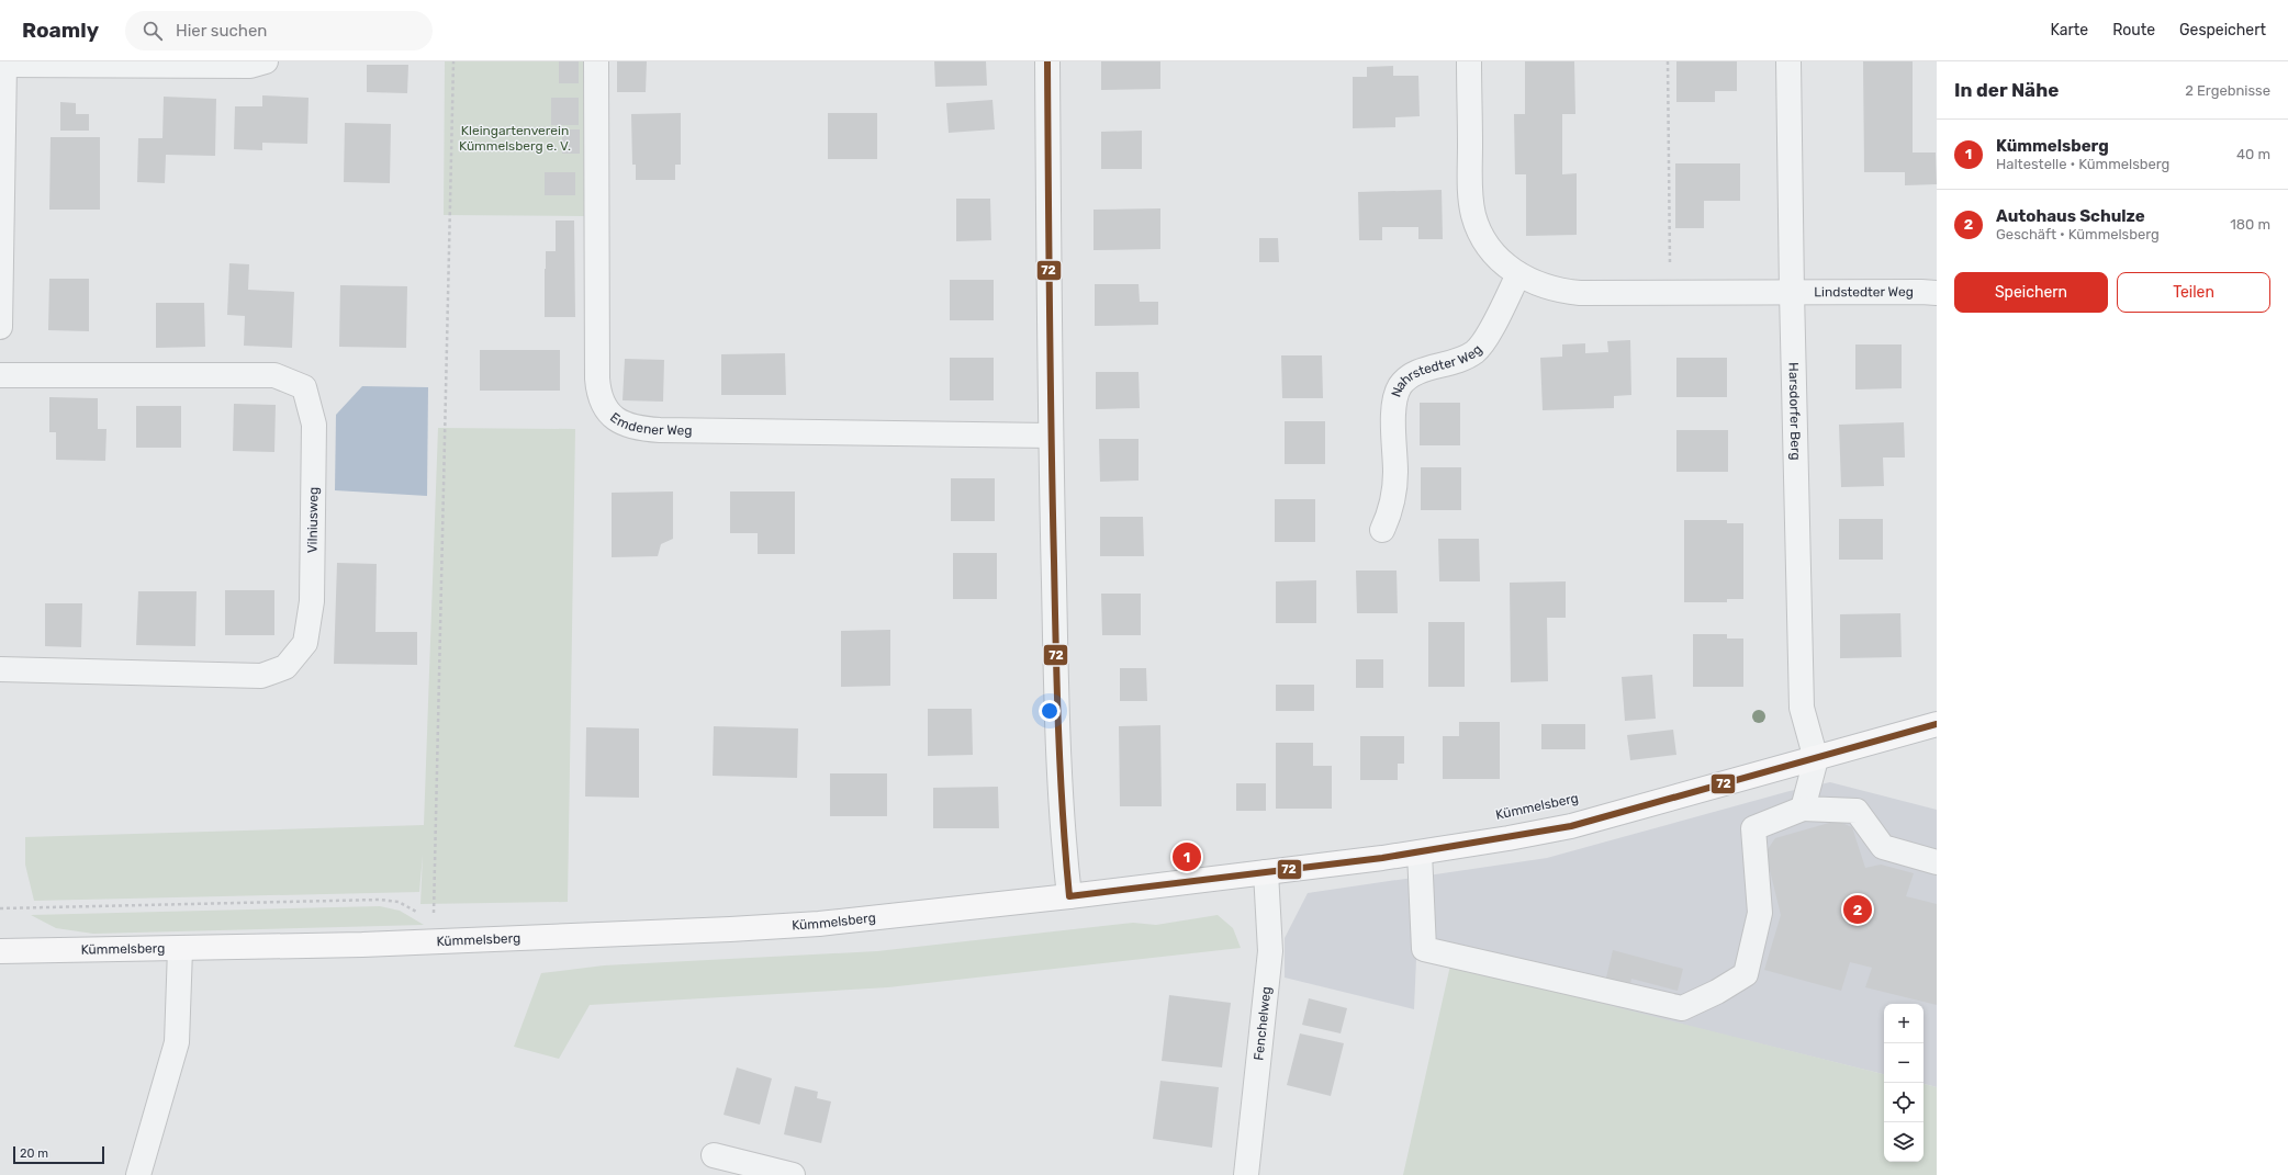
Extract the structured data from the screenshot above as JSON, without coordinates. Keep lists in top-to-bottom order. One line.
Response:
{"streets":{"main road":["Kümmelsberg"],"street":["Lindstedter Weg","Nahrstedter Weg","Harsdorfer Berg","Emdener Weg","Vilniusweg","Fenchelweg"]},"crossings":[["Lindstedter Weg","Harsdorfer Berg"],["Harsdorfer Berg","Kümmelsberg"],["Kümmelsberg","Fenchelweg"]],"parks":["Kleingartenverein Kümmelsberg e. V."],"lines":["transit line 72"],"scale_bar":"20 m","page":{"header":"Roamly","search":"Hier suchen","nav":["Karte","Route","Gespeichert"],"heading":["In der Nähe","2 Ergebnisse"],"list":[{"mark":"1","name":"Kümmelsberg","note":"Haltestelle · Kümmelsberg","value":"40 m"},{"mark":"2","name":"Autohaus Schulze","note":"Geschäft · Kümmelsberg","value":"180 m"}],"buttons":["Speichern","Teilen"],"pins":["1","2"],"map_buttons":["+","−"],"scale":"20 m"}}
